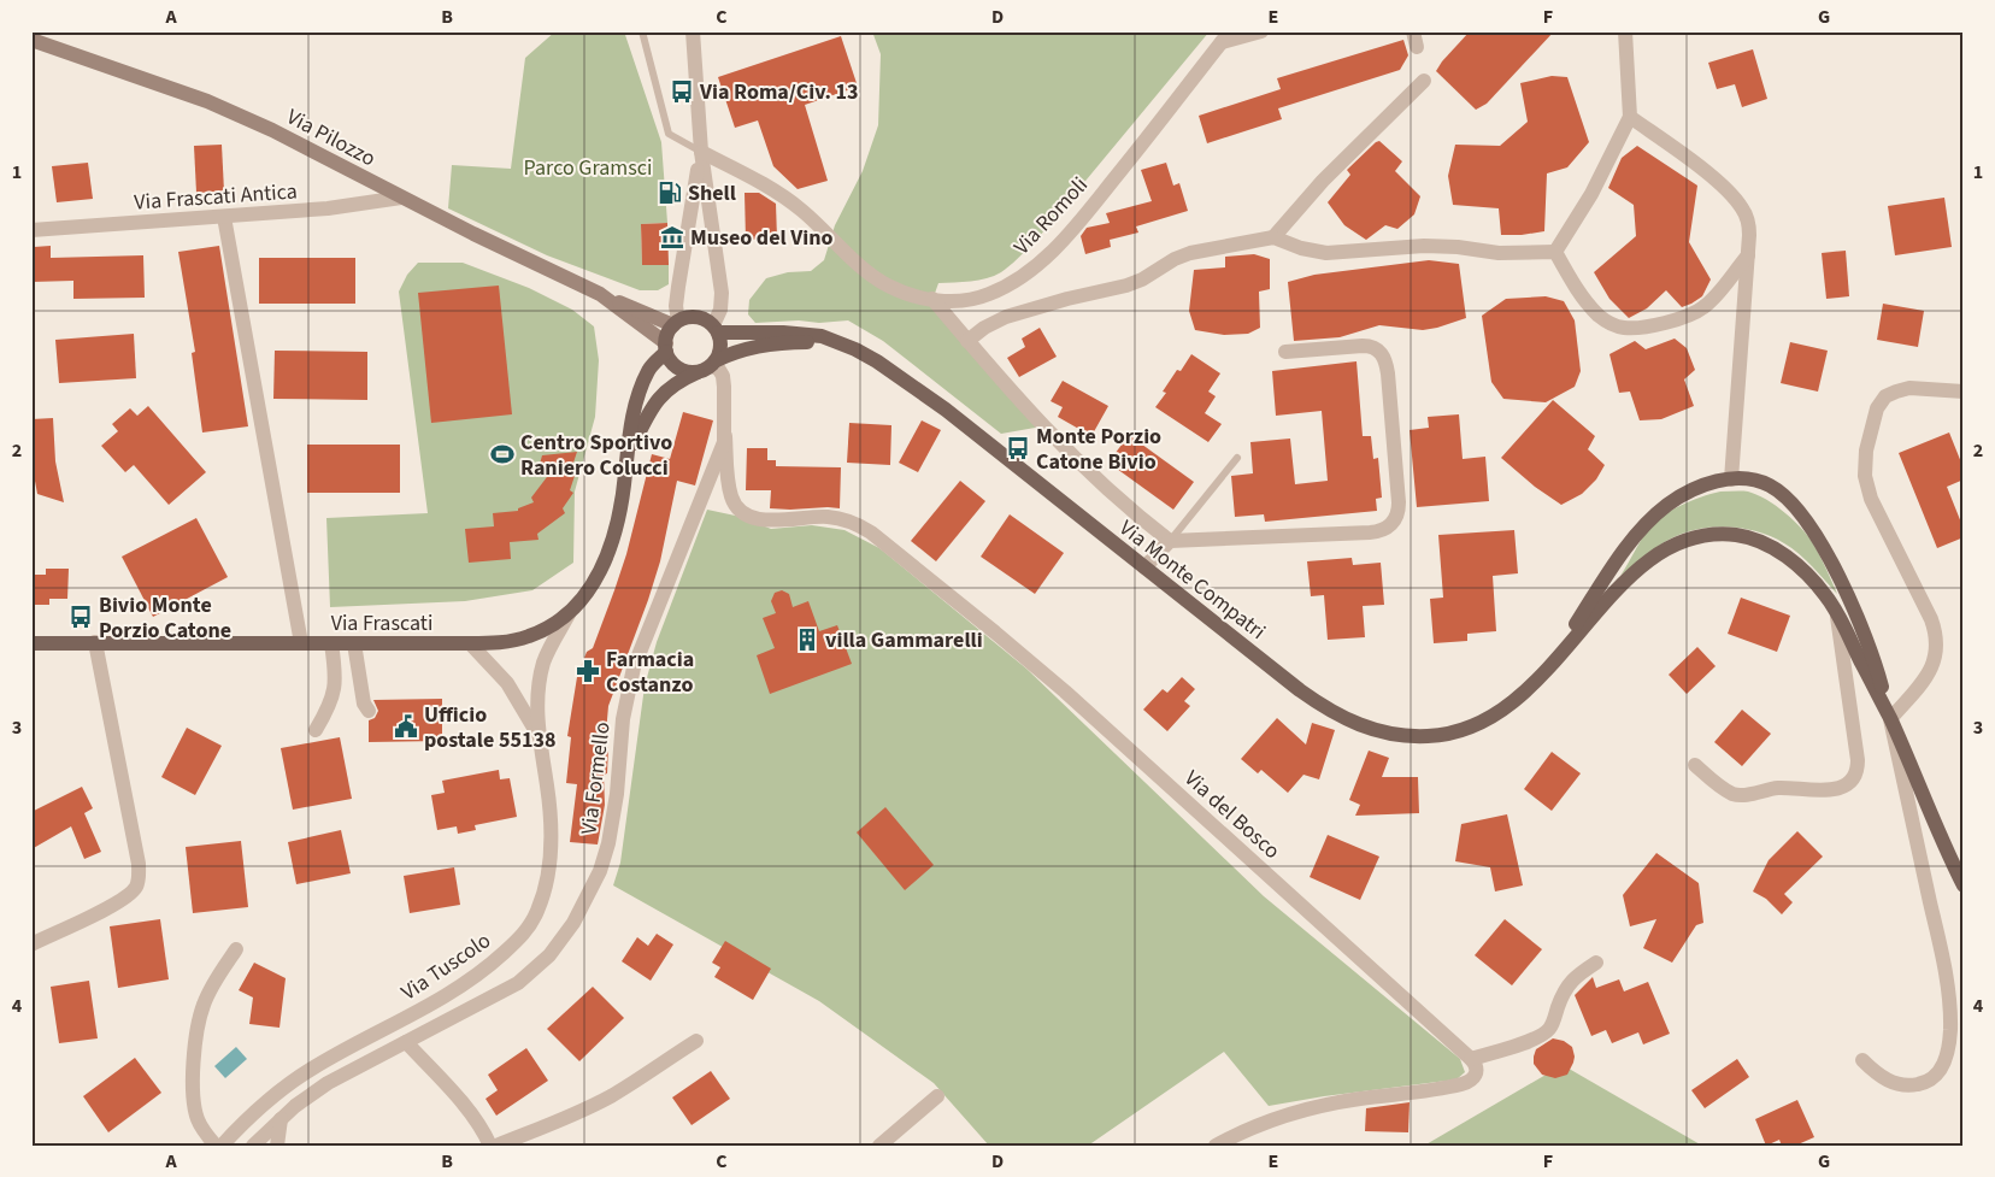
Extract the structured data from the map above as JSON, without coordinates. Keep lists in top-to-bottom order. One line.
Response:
{"streets":{"main road":["Via Pilozzo","Via Monte Compatri","Via Frascati"],"street":["Via Frascati Antica","Via Romoli","Via Formello","Via del Bosco","Via Tuscolo"]},"crossings":[["Via Pilozzo","Via Frascati Antica"],["Via Pilozzo","Via Monte Compatri"],["Via Pilozzo","Via Frascati"],["Via Pilozzo","Via del Bosco"],["Via Monte Compatri","Via Frascati"],["Via Monte Compatri","Via del Bosco"],["Via Frascati","Via del Bosco"],["Via Formello","Via del Bosco"]],"parks":["Parco Gramsci"],"places":{"bus stop":["Via Roma/Civ. 13","Monte Porzio Catone Bivio","Bivio Monte Porzio Catone"],"fuel station":["Shell"],"museum":["Museo del Vino"],"sports":["Centro Sportivo Raniero Colucci"],"building":["villa Gammarelli"],"pharmacy":["Farmacia Costanzo"],"public building":["Ufficio postale 55138"]},"grid":{"columns":["A","B","C","D","E","F","G"],"rows":["1","2","3","4"]}}
